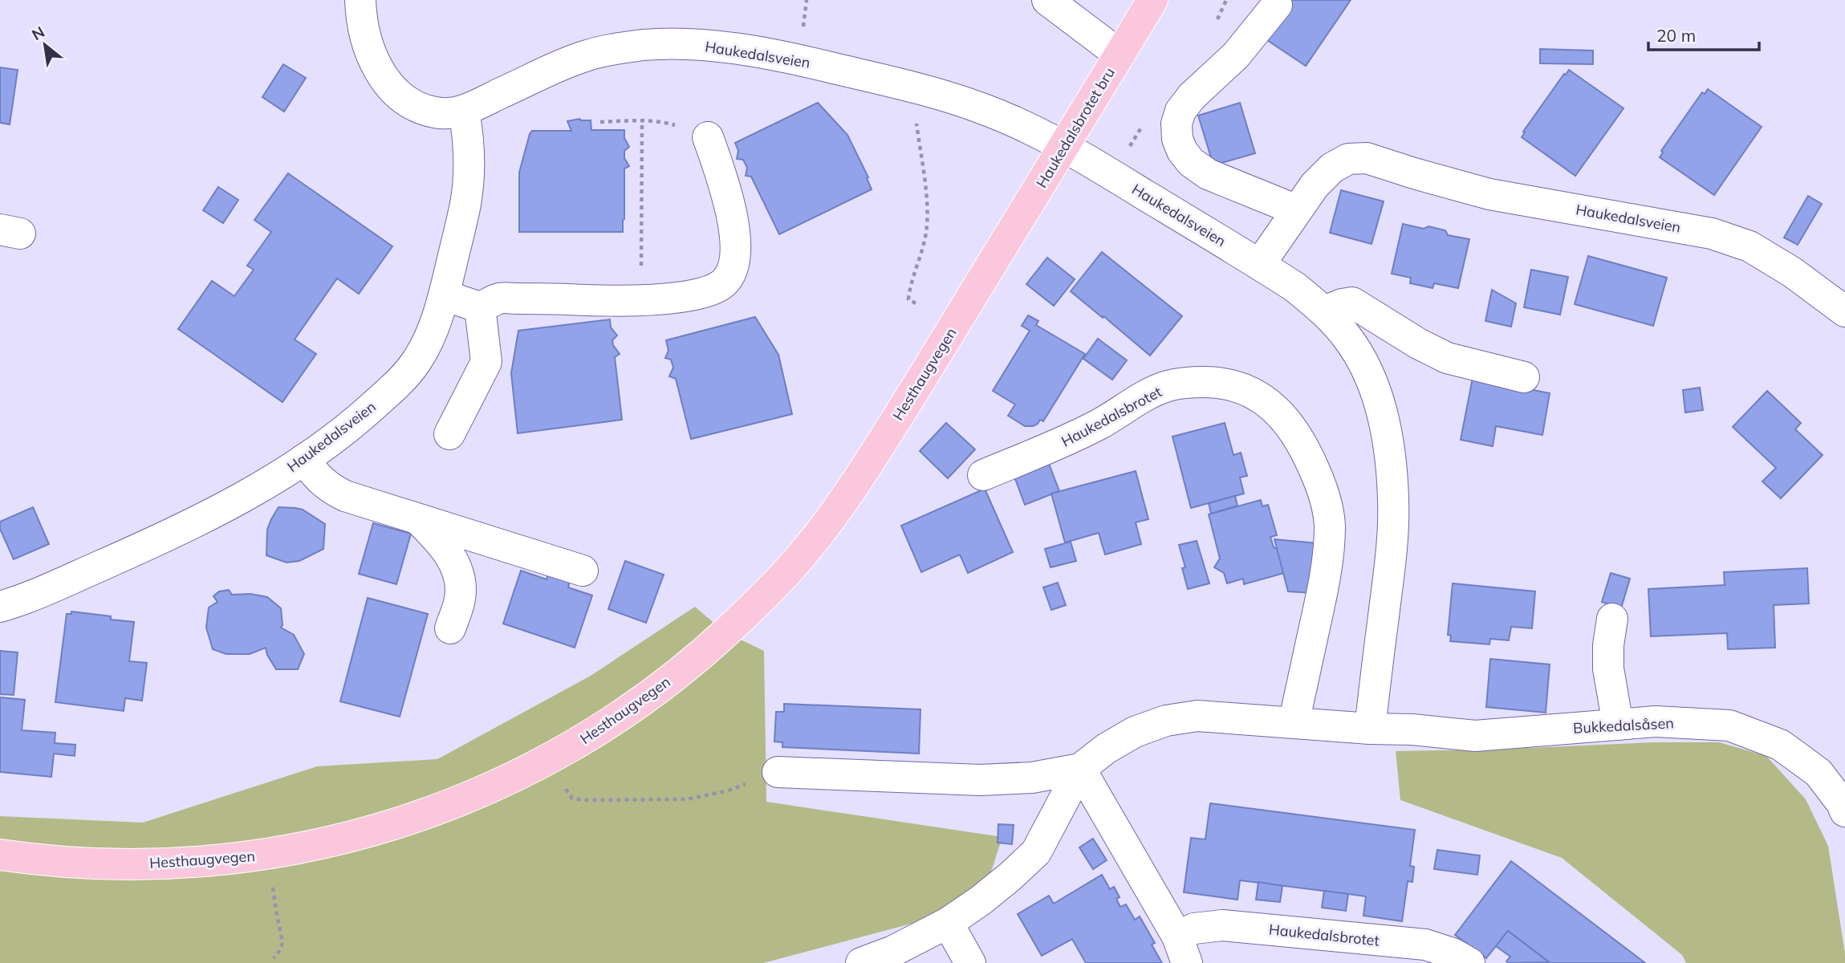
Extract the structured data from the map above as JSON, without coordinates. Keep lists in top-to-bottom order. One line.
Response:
{"streets":{"main road":["Haukedalsbrotet bru","Hesthaugvegen"],"street":["Haukedalsveien","Haukedalsbrotet","Bukkedalsåsen"]},"crossings":[["Haukedalsbrotet bru","Hesthaugvegen"]],"scale_bar":"20 m","north":"top left"}
